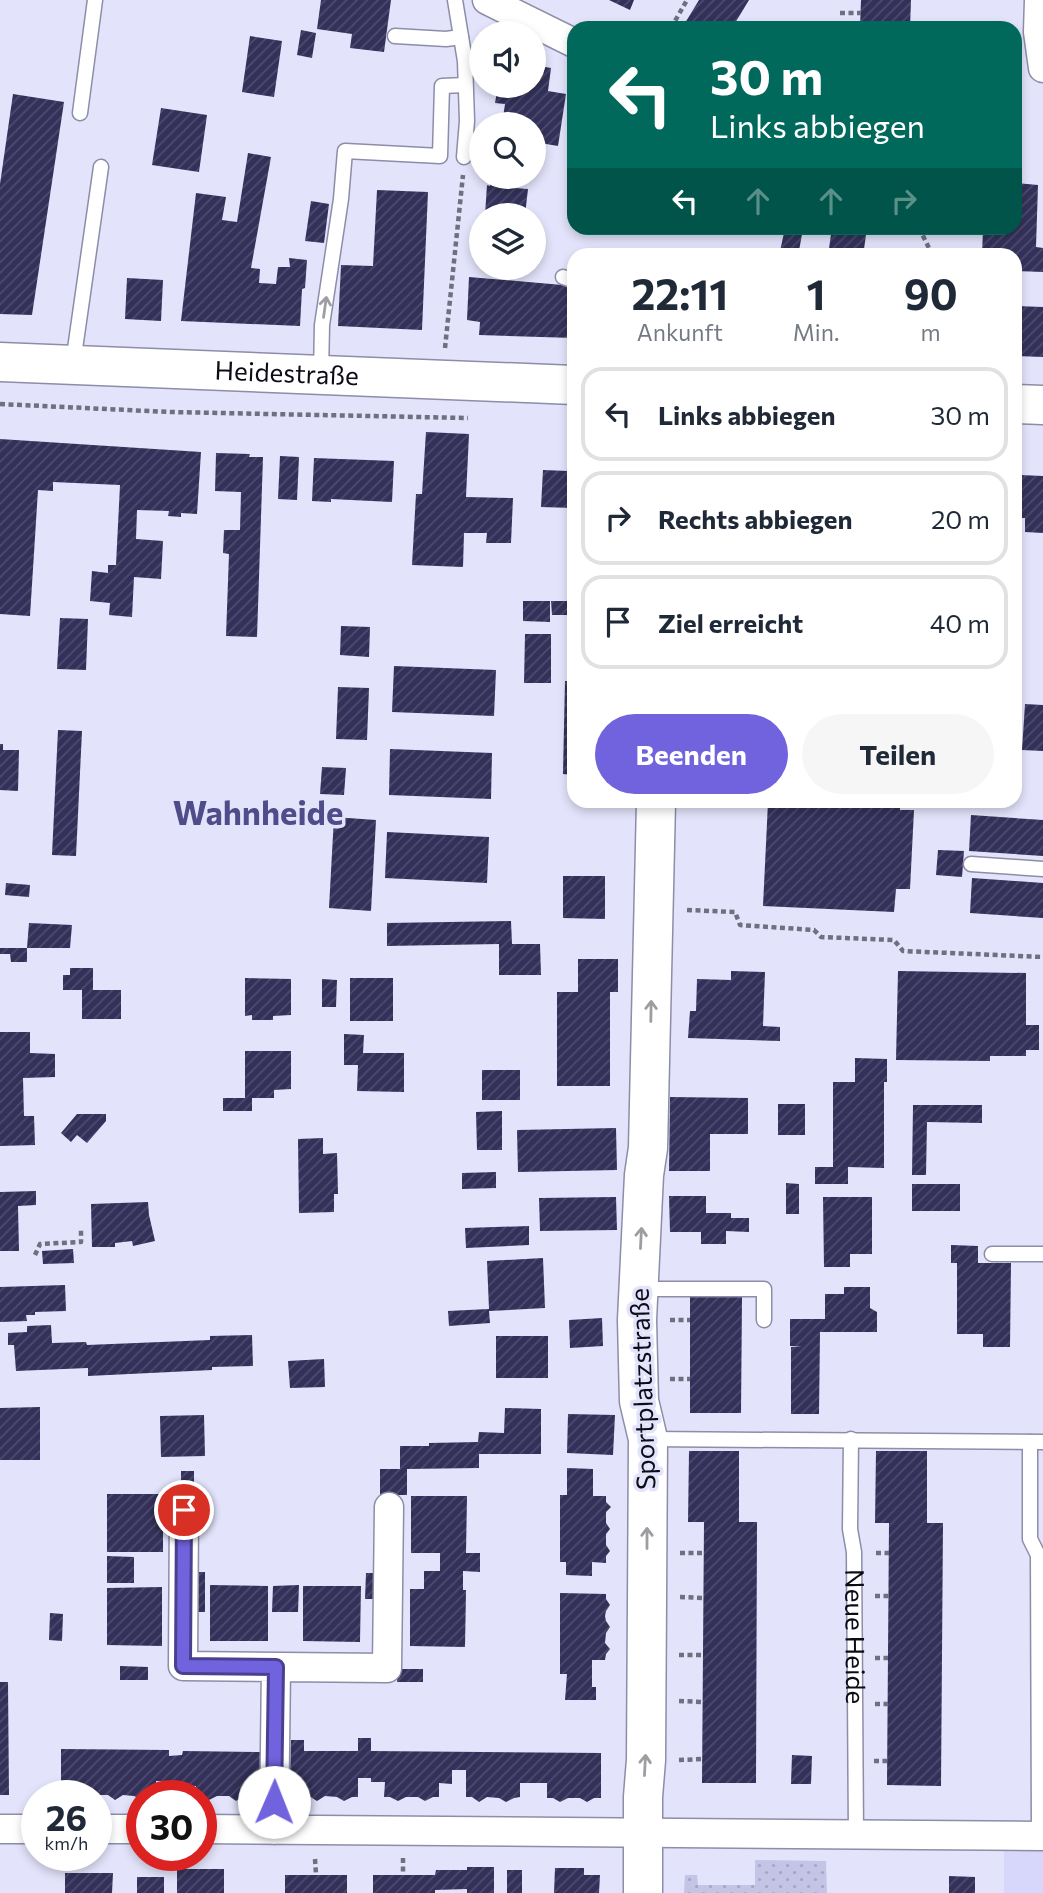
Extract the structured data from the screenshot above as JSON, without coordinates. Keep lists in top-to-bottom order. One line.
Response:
{"streets":{"main road":["Heidestraße","Sportplatzstraße"],"lane":["Neue Heide"]},"one_way":["Sportplatzstraße"],"districts":["Wahnheide"],"page":{"turn":["30 m","Links abbiegen"],"eta":["22:11","Ankunft","1","Min.","90","m"],"list":[{"name":"Links abbiegen","value":"30 m"},{"name":"Rechts abbiegen","value":"20 m"},{"name":"Ziel erreicht","value":"40 m"}],"buttons":["Beenden","Teilen"],"speed":"26 km/h","limit":"30"}}
